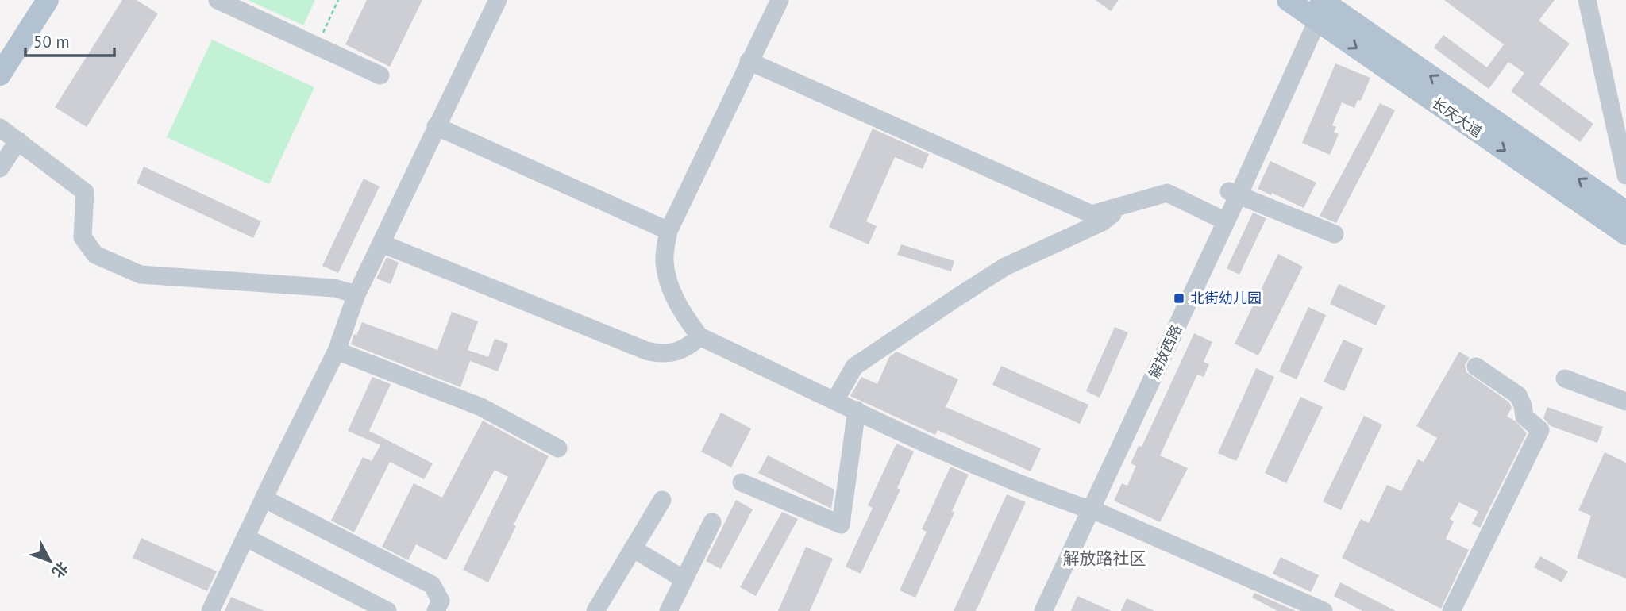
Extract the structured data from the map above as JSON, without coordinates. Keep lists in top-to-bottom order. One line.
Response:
{"streets":{"main road":["长庆大道"],"street":["解放西路"]},"crossings":[["长庆大道","解放西路"]],"districts":["解放路社区"],"places":{"transit":["北街幼儿园"]},"scale_bar":"50 m","north":"bottom right"}
